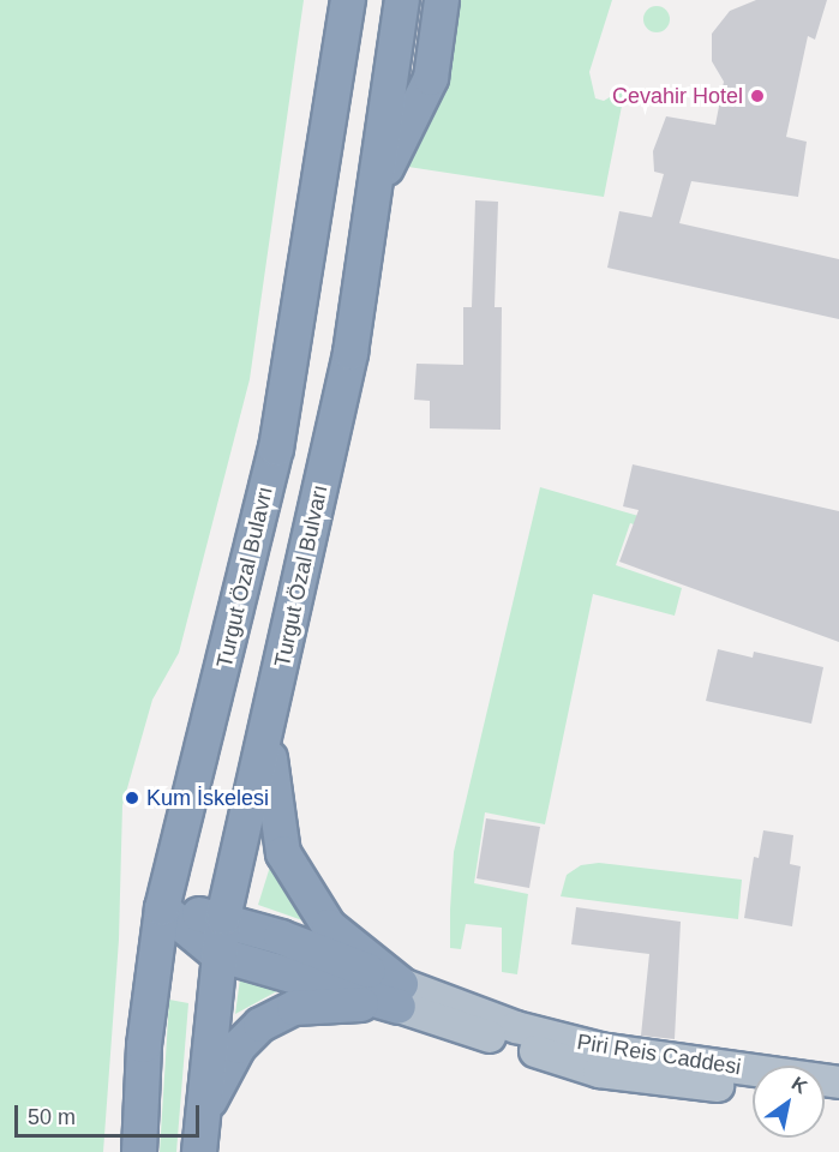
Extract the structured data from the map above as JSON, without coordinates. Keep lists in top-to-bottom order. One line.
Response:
{"streets":{"highway":["Turgut Özal Bulvarı","Turgut Özal Bulavrı"],"main road":["Piri Reis Caddesi"]},"places":["Cevahir Hotel","Kum İskelesi"],"scale_bar":"50 m","north":"top right"}
